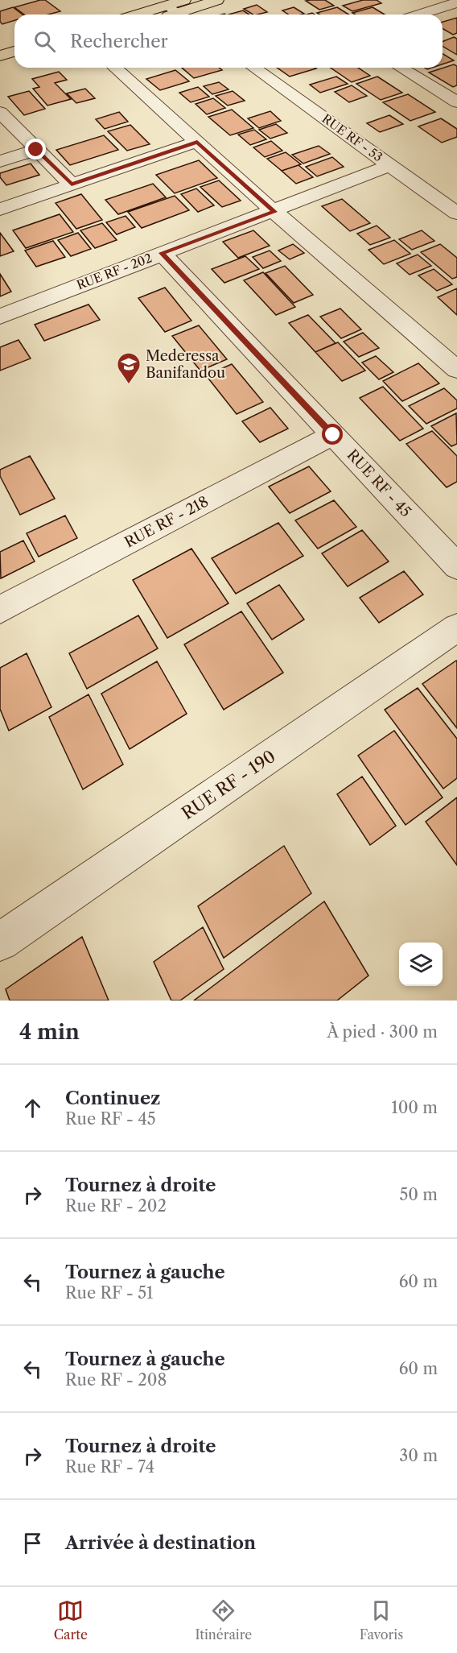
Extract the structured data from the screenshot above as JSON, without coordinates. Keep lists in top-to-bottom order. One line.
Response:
{"streets":{"street":["RUE RF - 53","RUE RF - 202","RUE RF - 45","RUE RF - 218","RUE RF - 190"]},"crossings":[["RUE RF - 53","RUE RF - 202"],["RUE RF - 202","RUE RF - 45"],["RUE RF - 45","RUE RF - 218"]],"places":{"school or university":["Mederessa Banifandou"]},"page":{"search":"Rechercher","heading":["4 min","À pied · 300 m"],"list":[["Continuez","Rue RF - 45","100 m"],["Tournez à droite","Rue RF - 202","50 m"],["Tournez à gauche","Rue RF - 51","60 m"],["Tournez à gauche","Rue RF - 208","60 m"],["Tournez à droite","Rue RF - 74","30 m"],"Arrivée à destination"],"nav":["Carte","Itinéraire","Favoris"]}}
